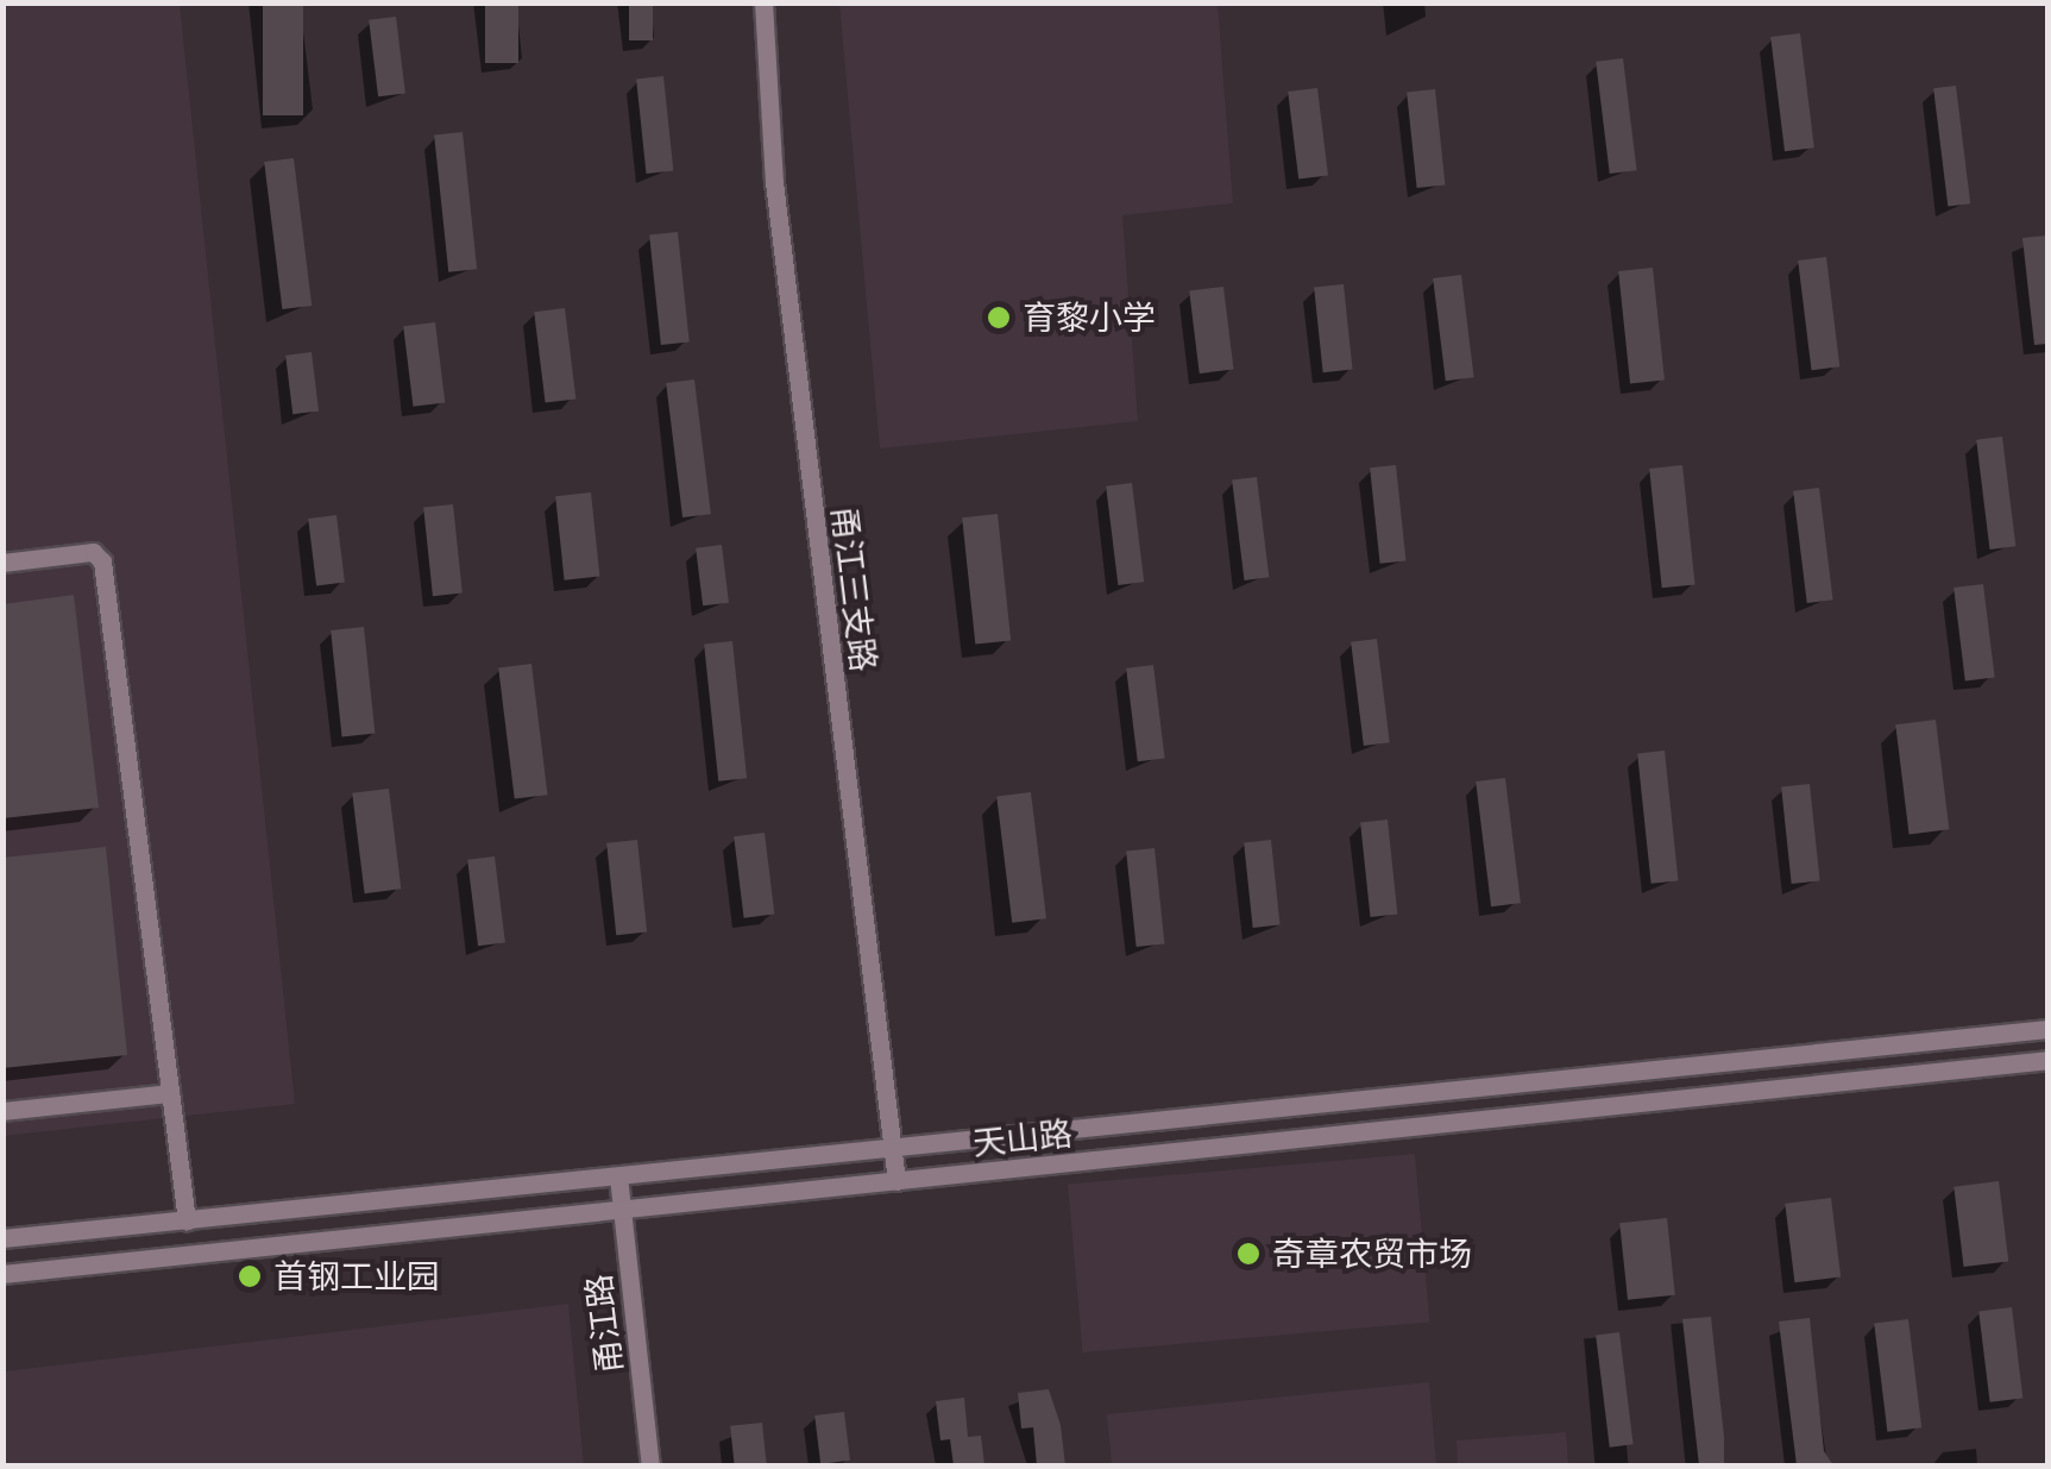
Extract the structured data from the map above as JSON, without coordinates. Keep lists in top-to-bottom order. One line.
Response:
{"streets":{"street":["甬江三支路","天山路","甬江路"]},"crossings":[["甬江三支路","天山路"],["天山路","甬江路"]],"places":["育黎小学","奇章农贸市场","首钢工业园"]}
